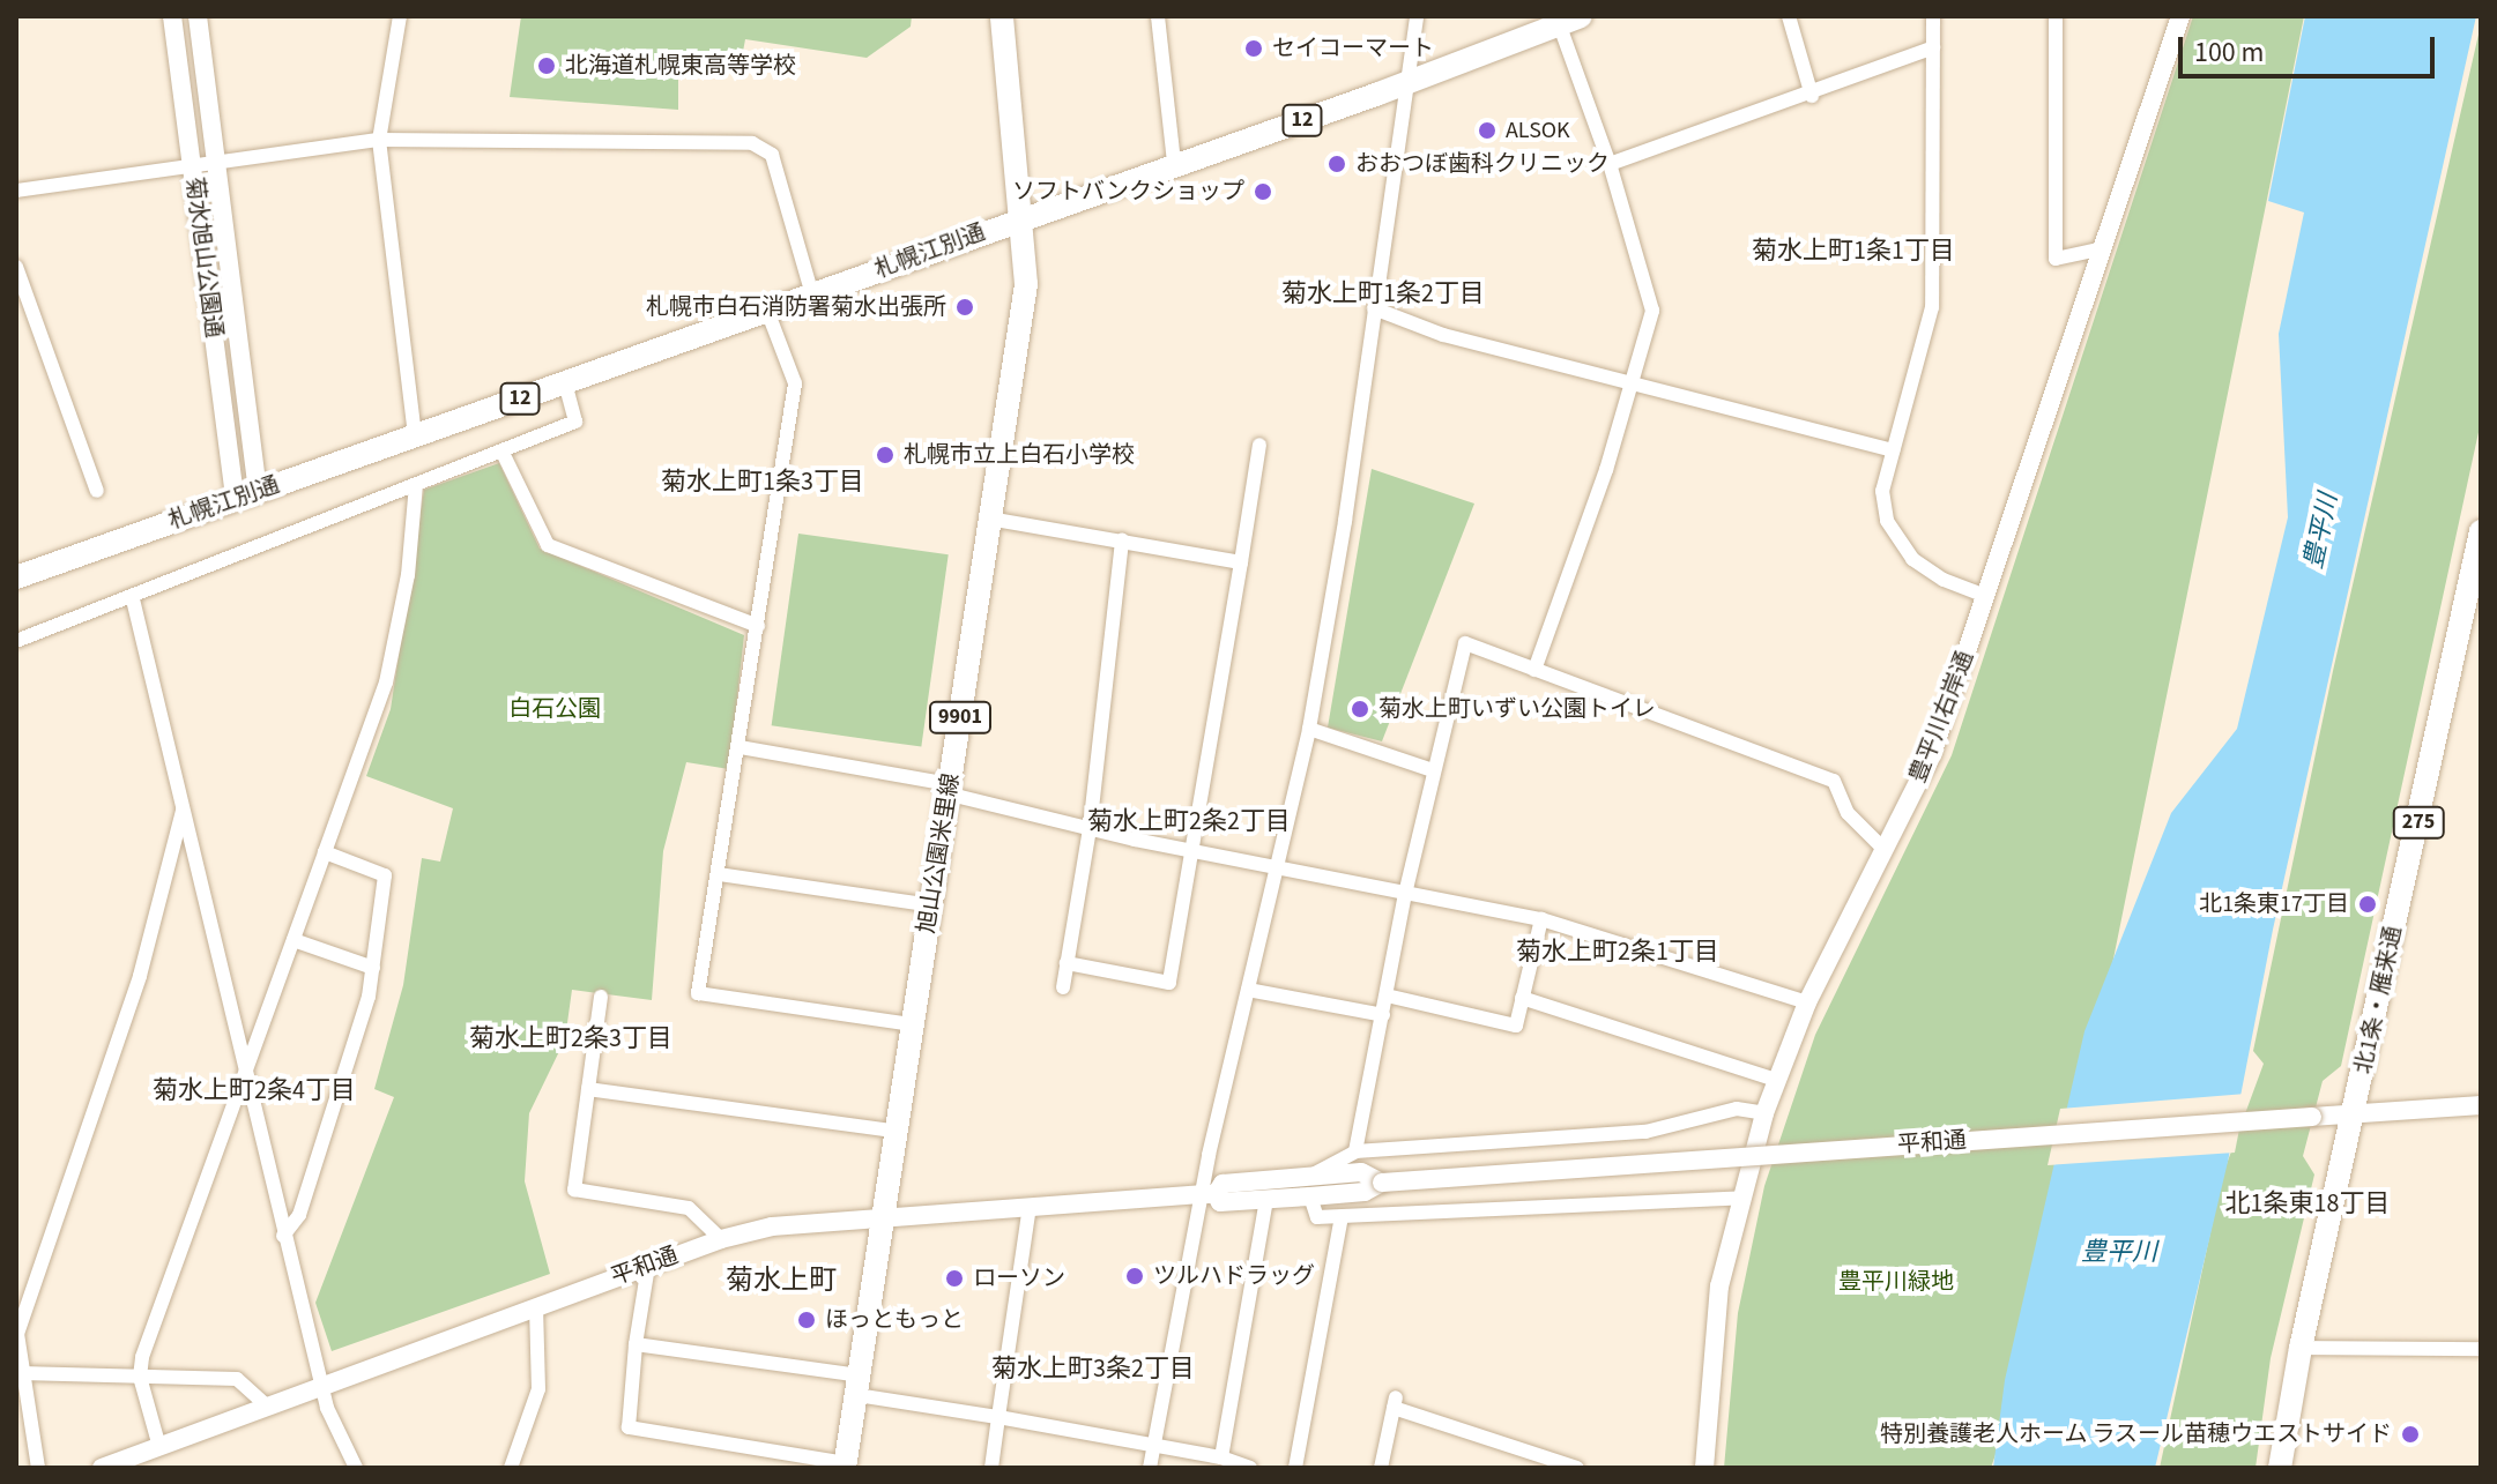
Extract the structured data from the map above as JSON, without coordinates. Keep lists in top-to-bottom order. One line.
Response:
{"streets":{"main road":["12","札幌江別通","9901","275","旭山公園米里線","北1条・雁来通"],"street":["菊水旭山公園通","豊平川右岸通","平和通"]},"crossings":[["札幌江別通","菊水旭山公園通"],["札幌江別通","旭山公園米里線"],["旭山公園米里線","平和通"],["北1条・雁来通","平和通"]],"districts":["菊水上町1条1丁目","菊水上町1条2丁目","菊水上町1条3丁目","菊水上町2条2丁目","菊水上町2条1丁目","菊水上町2条3丁目","菊水上町2条4丁目","北1条東18丁目","菊水上町","菊水上町3条2丁目"],"water":["豊平川"],"parks":["白石公園","豊平川緑地"],"places":["セイコーマート","北海道札幌東高等学校","ALSOK","おおつぼ歯科クリニック","ソフトバンクショップ","札幌市白石消防署菊水出張所","札幌市立上白石小学校","菊水上町いずい公園トイレ","北1条東17丁目","ツルハドラッグ","ローソン","ほっともっと","特別養護老人ホーム ラスール苗穂ウエストサイド"],"scale_bar":"100 m"}
